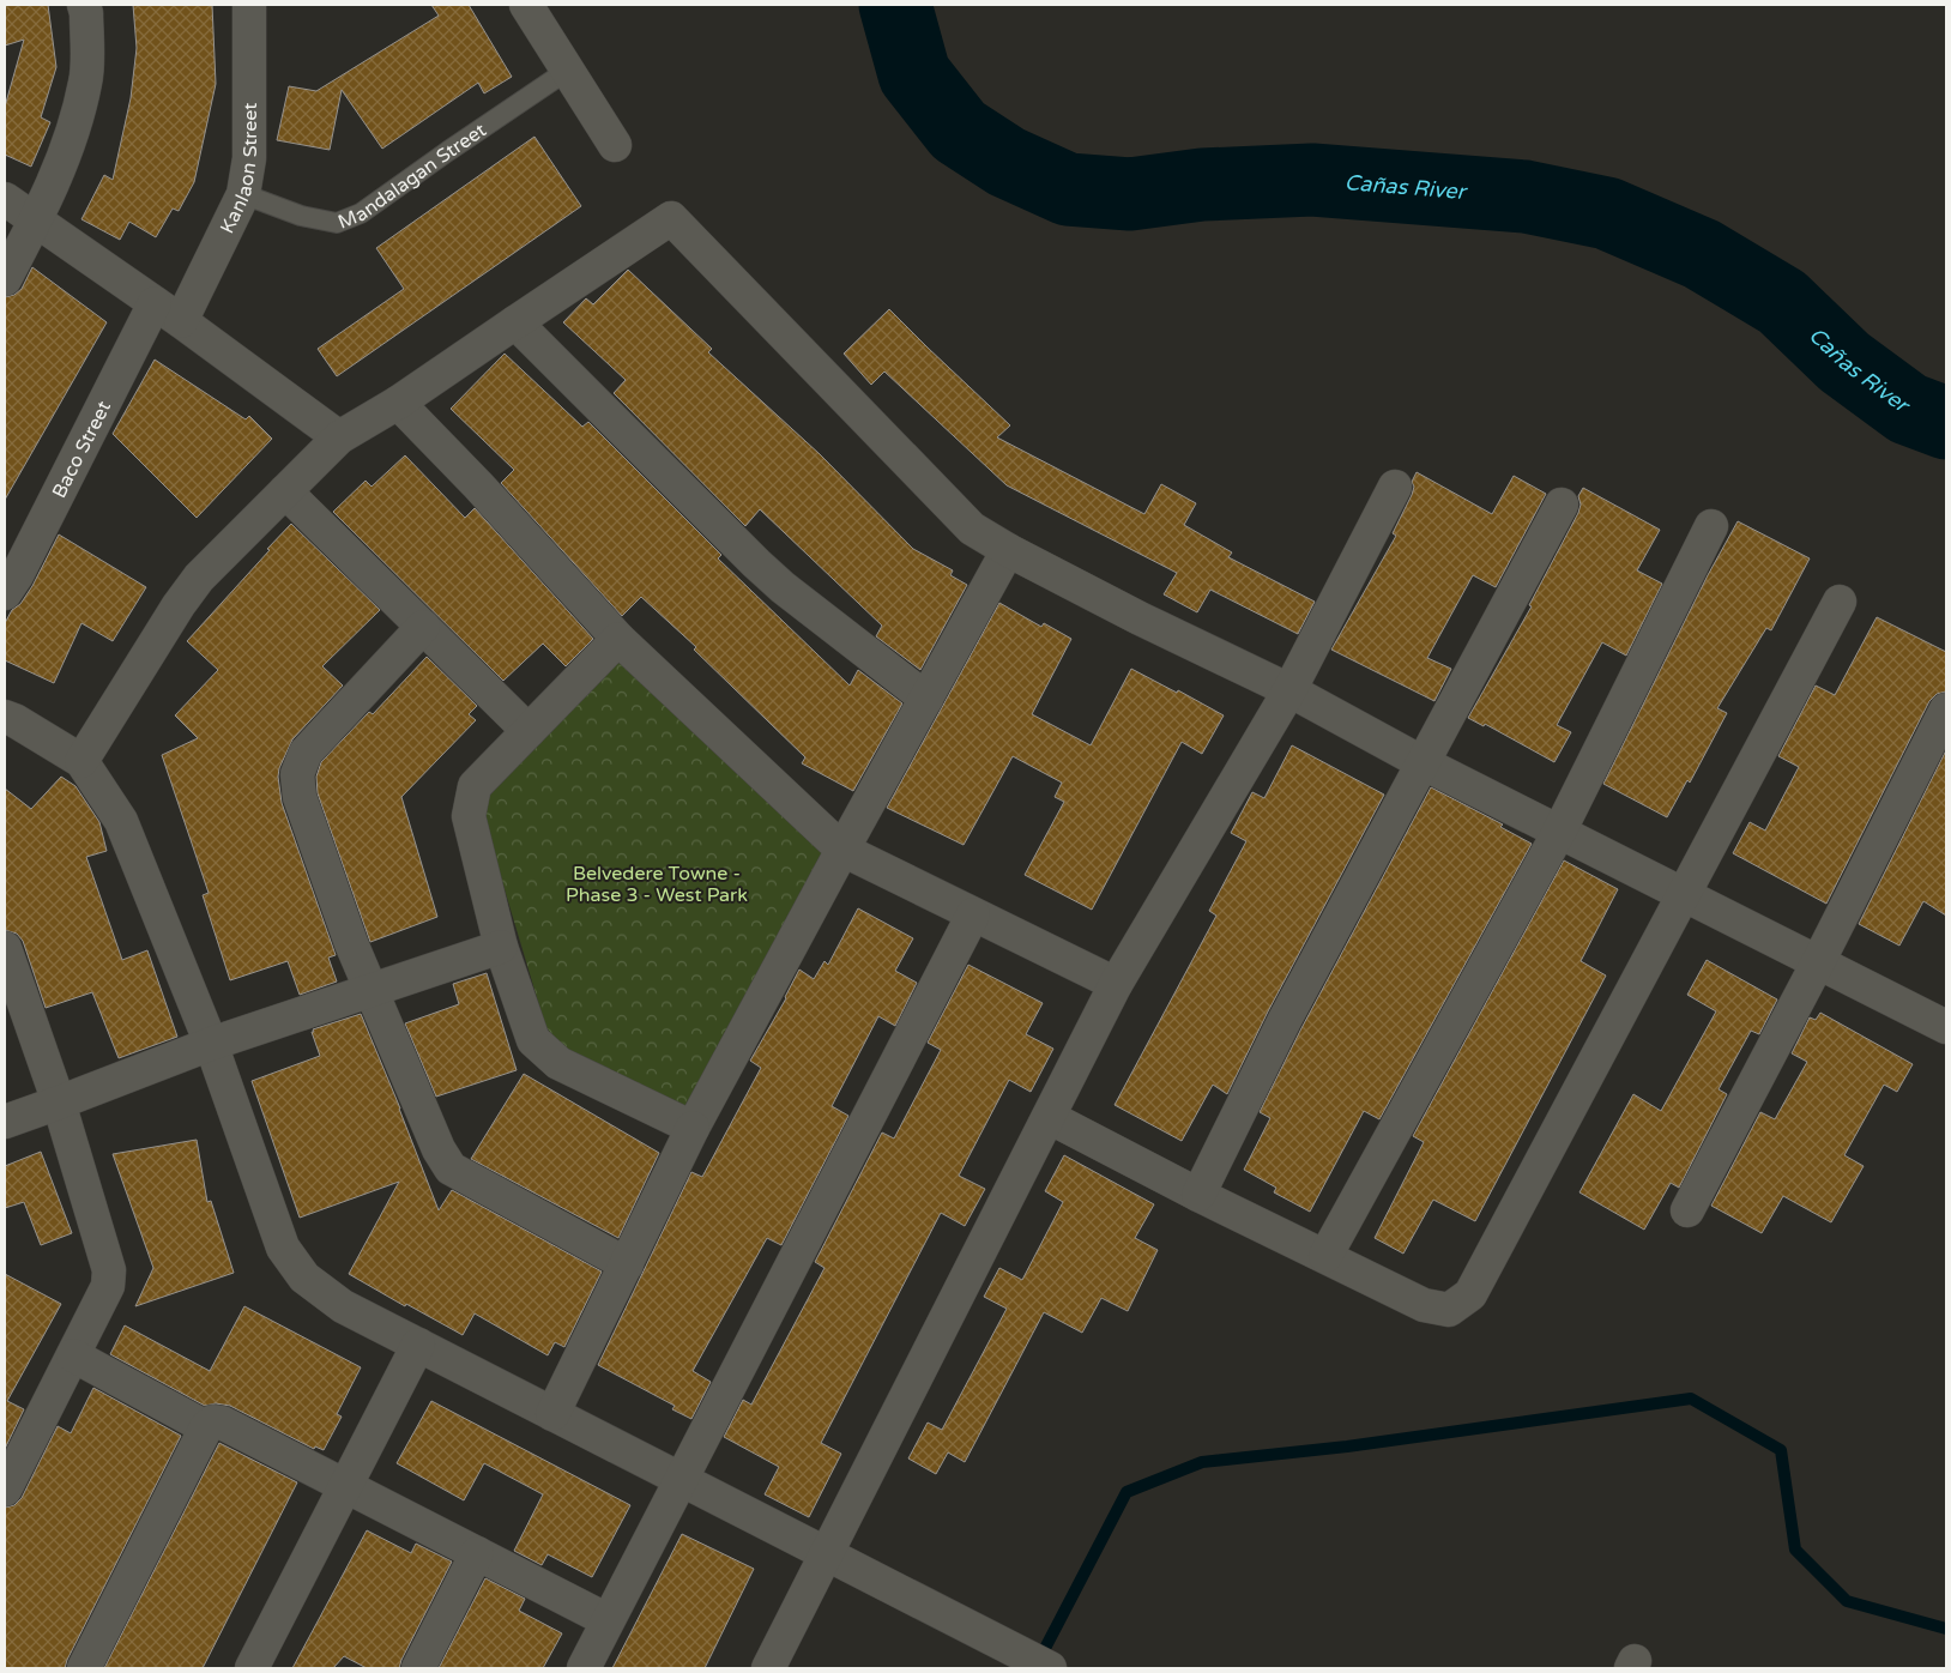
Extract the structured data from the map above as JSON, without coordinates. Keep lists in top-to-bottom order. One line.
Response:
{"streets":{"street":["Kanlaon Street","Baco Street"],"lane":["Mandalagan Street"]},"crossings":[["Kanlaon Street","Mandalagan Street"],["Kanlaon Street","Baco Street"]],"water":["Cañas River"],"parks":["Belvedere Towne - Phase 3 - West Park"]}
